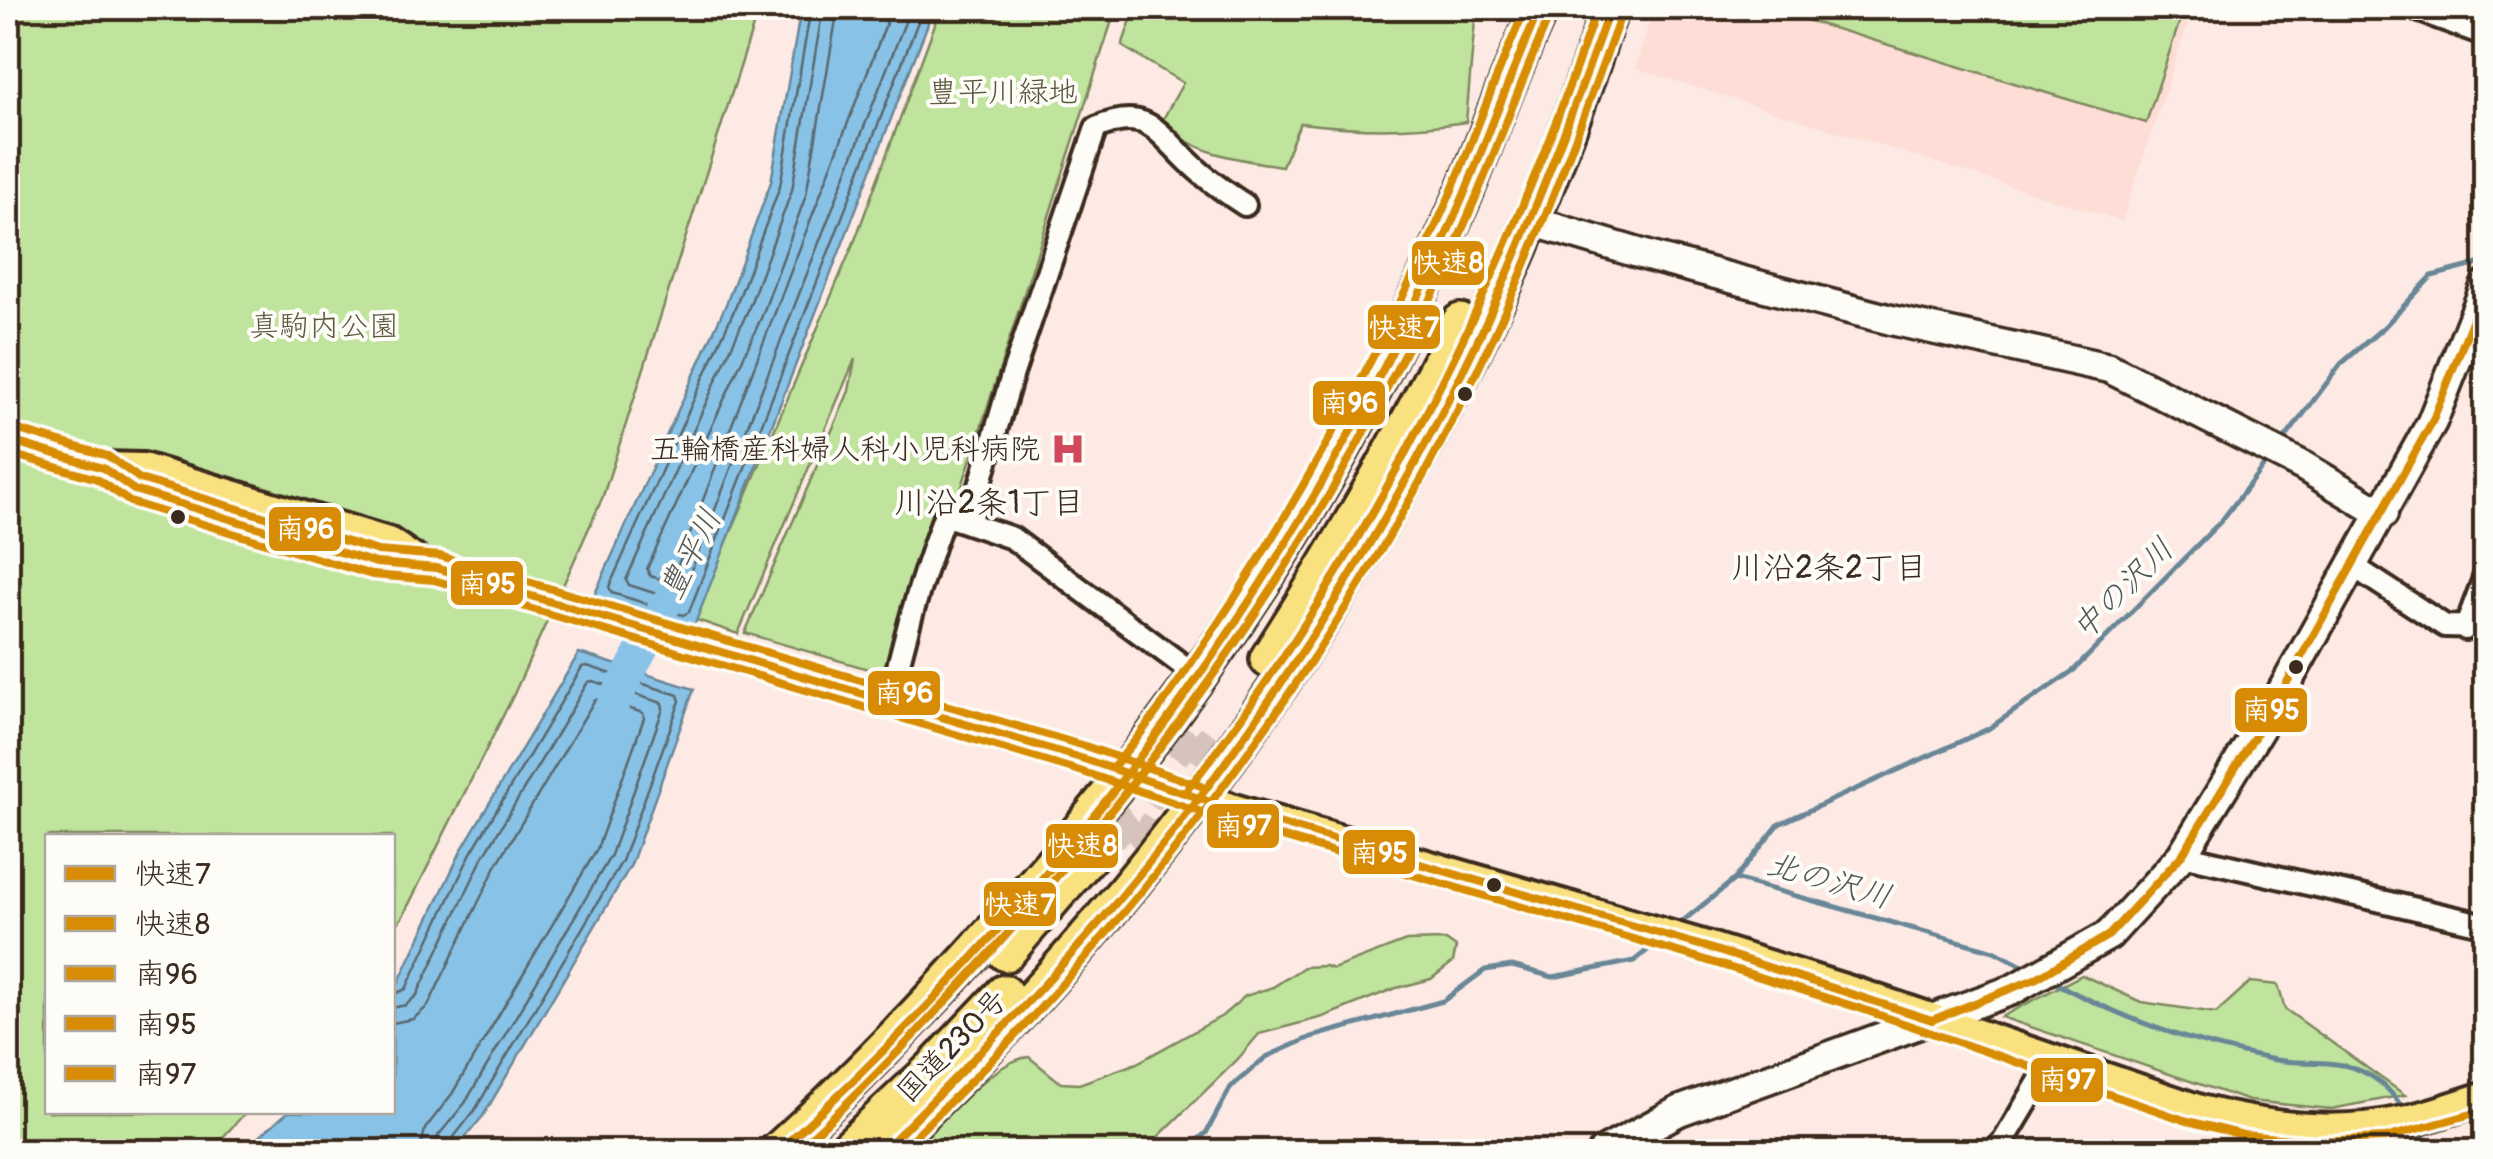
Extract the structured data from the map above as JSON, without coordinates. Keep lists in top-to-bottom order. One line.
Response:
{"streets":{"highway":["国道230号"]},"districts":["川沿2条1丁目","川沿2条2丁目"],"water":["豊平川","中の沢川","北の沢川"],"parks":["豊平川緑地","真駒内公園"],"places":{"hospital":["五輪橋産科婦人科小児科病院"]},"lines":["transit line 快速7","transit line 南96","transit line 快速8","transit line 南95","transit line 南97"],"legend":["快速7","快速8","南96","南95","南97"]}
